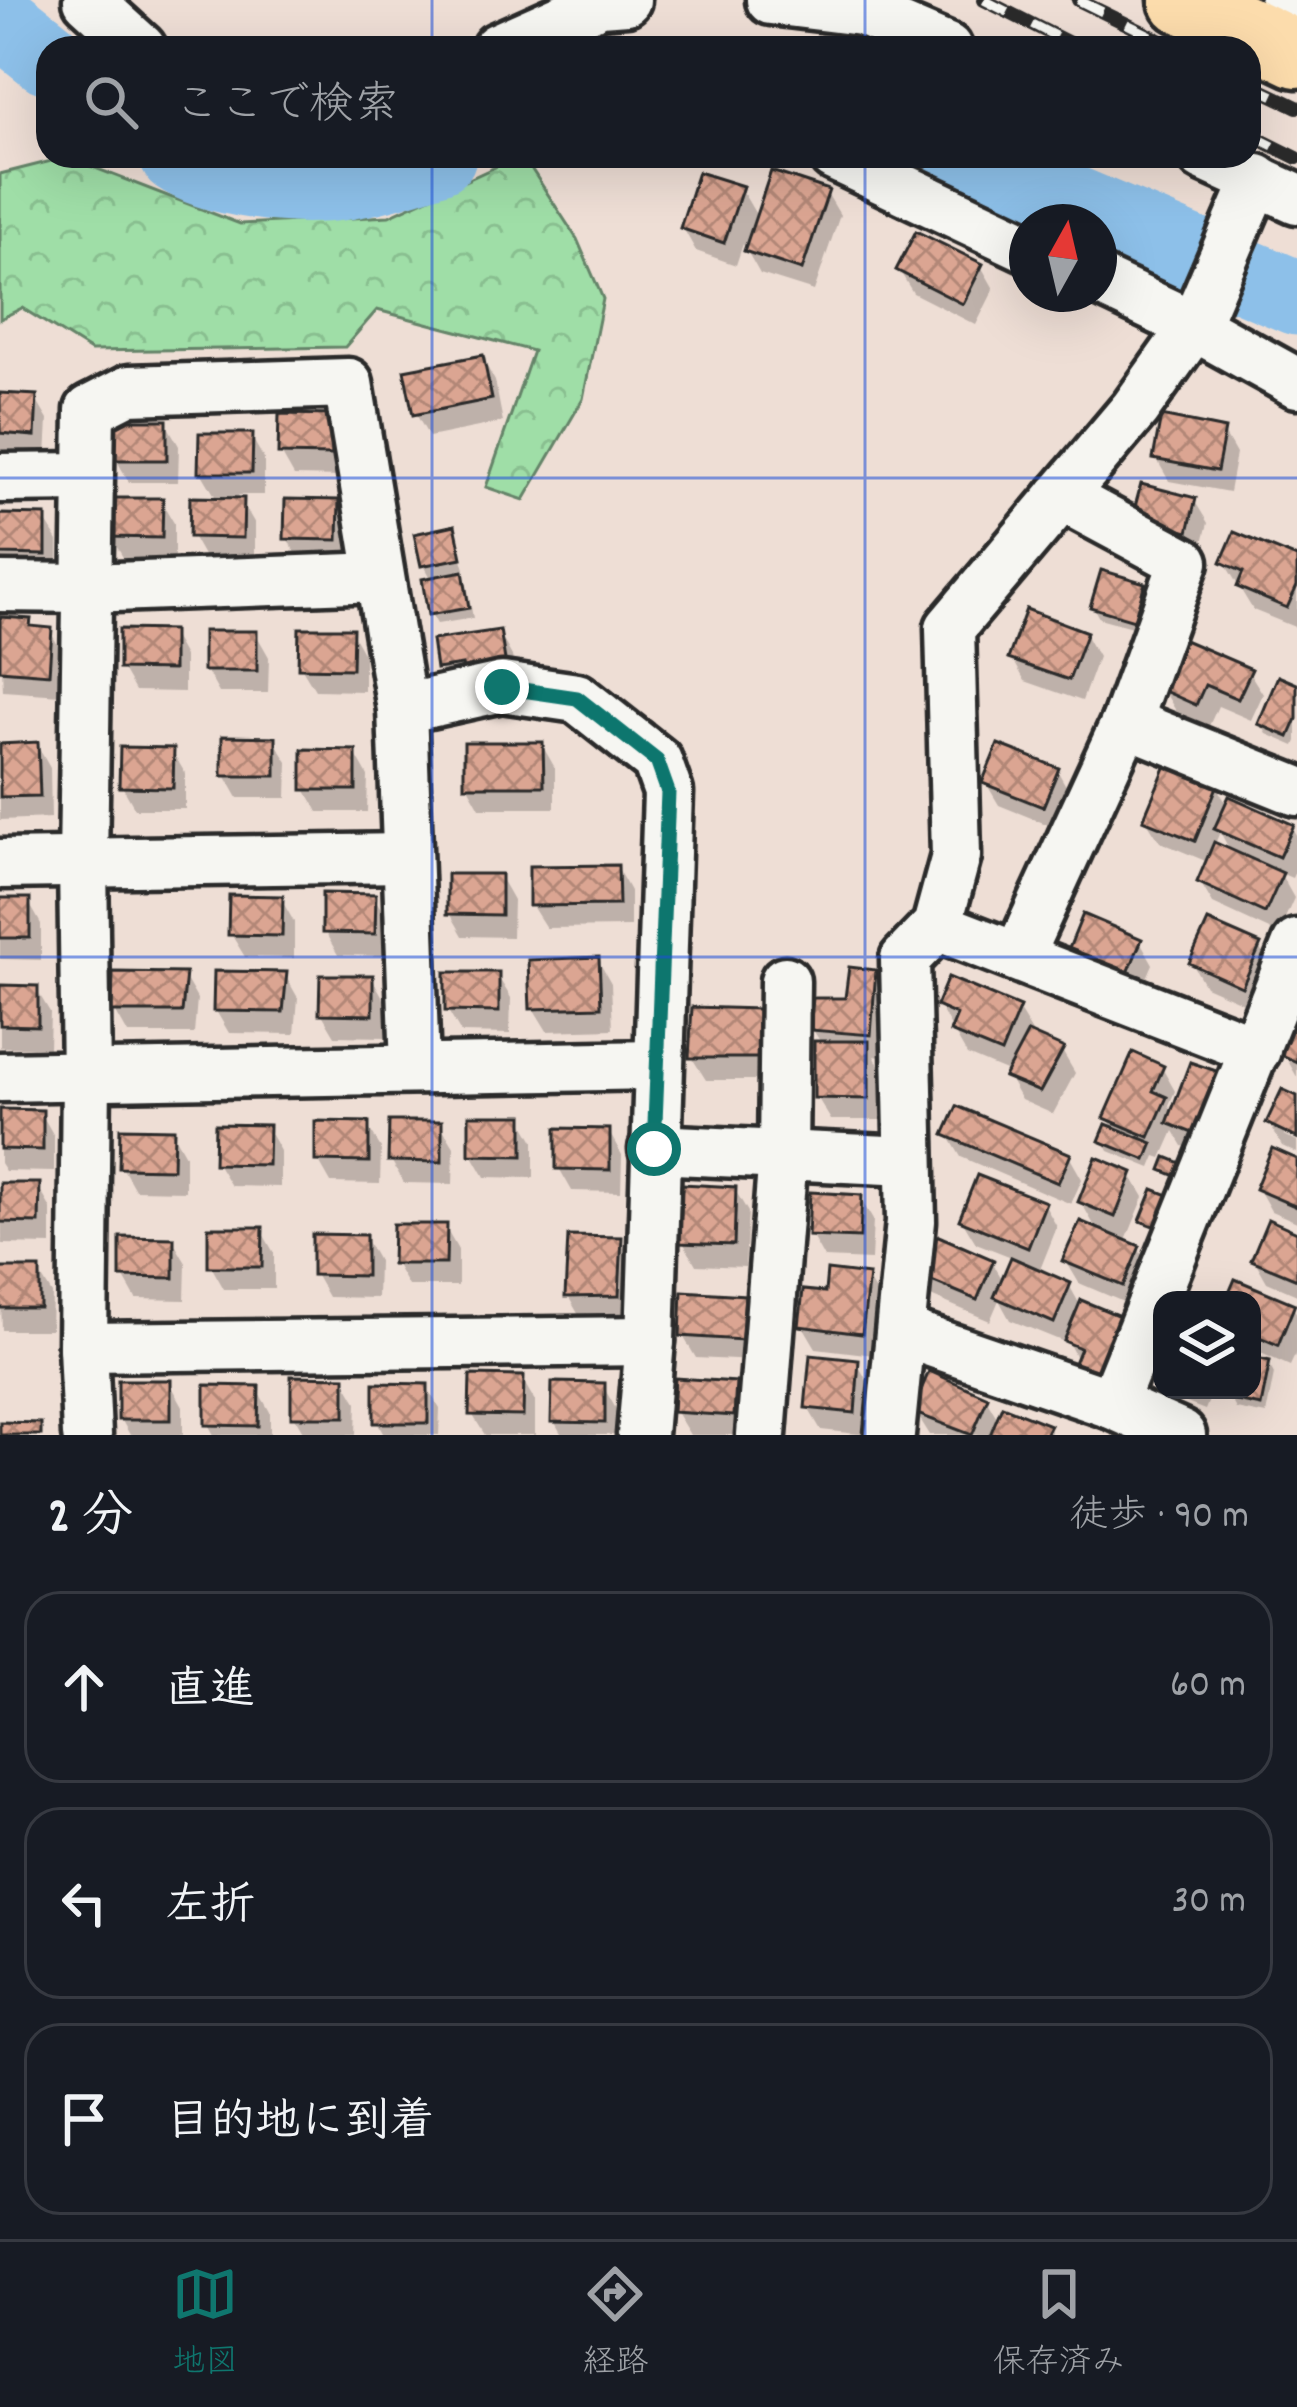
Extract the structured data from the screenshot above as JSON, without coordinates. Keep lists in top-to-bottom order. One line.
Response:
{"north":"top","page":{"search":"ここで検索","heading":["2 分","徒歩 · 90 m"],"list":[["直進","60 m"],["左折","30 m"],"目的地に到着"],"nav":["地図","経路","保存済み"]}}
